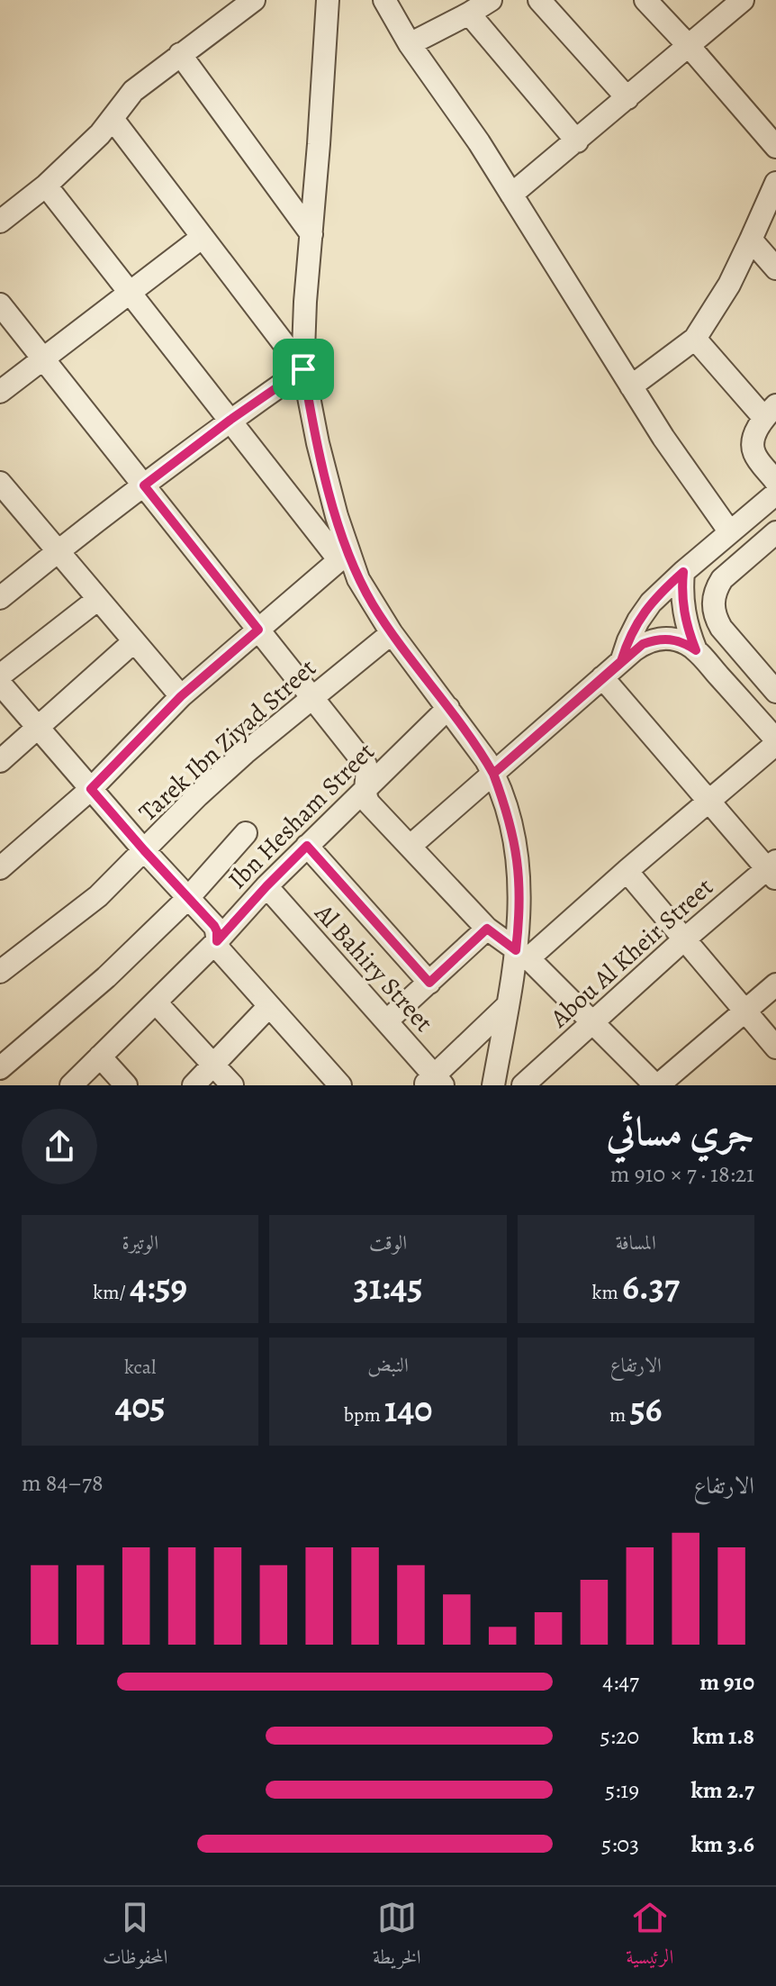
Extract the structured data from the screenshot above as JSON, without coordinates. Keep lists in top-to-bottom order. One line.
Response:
{"streets":{"street":["Tarek Ibn Ziyad Street","Ibn Hesham Street","Abou Al Kheir Street","Al Bahiry Street"]},"crossings":[["Ibn Hesham Street","Al Bahiry Street"]],"page":{"heading":["جري مسائي","18:21 · 7 × 910 m"],"stats":[["المسافة","6.37 km"],["الوقت","31:45"],["الوتيرة","4:59 /km"],["الارتفاع","56 m"],["النبض","140 bpm"],["kcal","405"]],"chart":["الارتفاع","78–84 m"],"list":[{"name":"910 m","note":"4:47"},{"name":"1.8 km","note":"5:20"},{"name":"2.7 km","note":"5:19"},{"name":"3.6 km","note":"5:03"}],"tabs":["الرئيسية","الخريطة","المحفوظات"]}}
